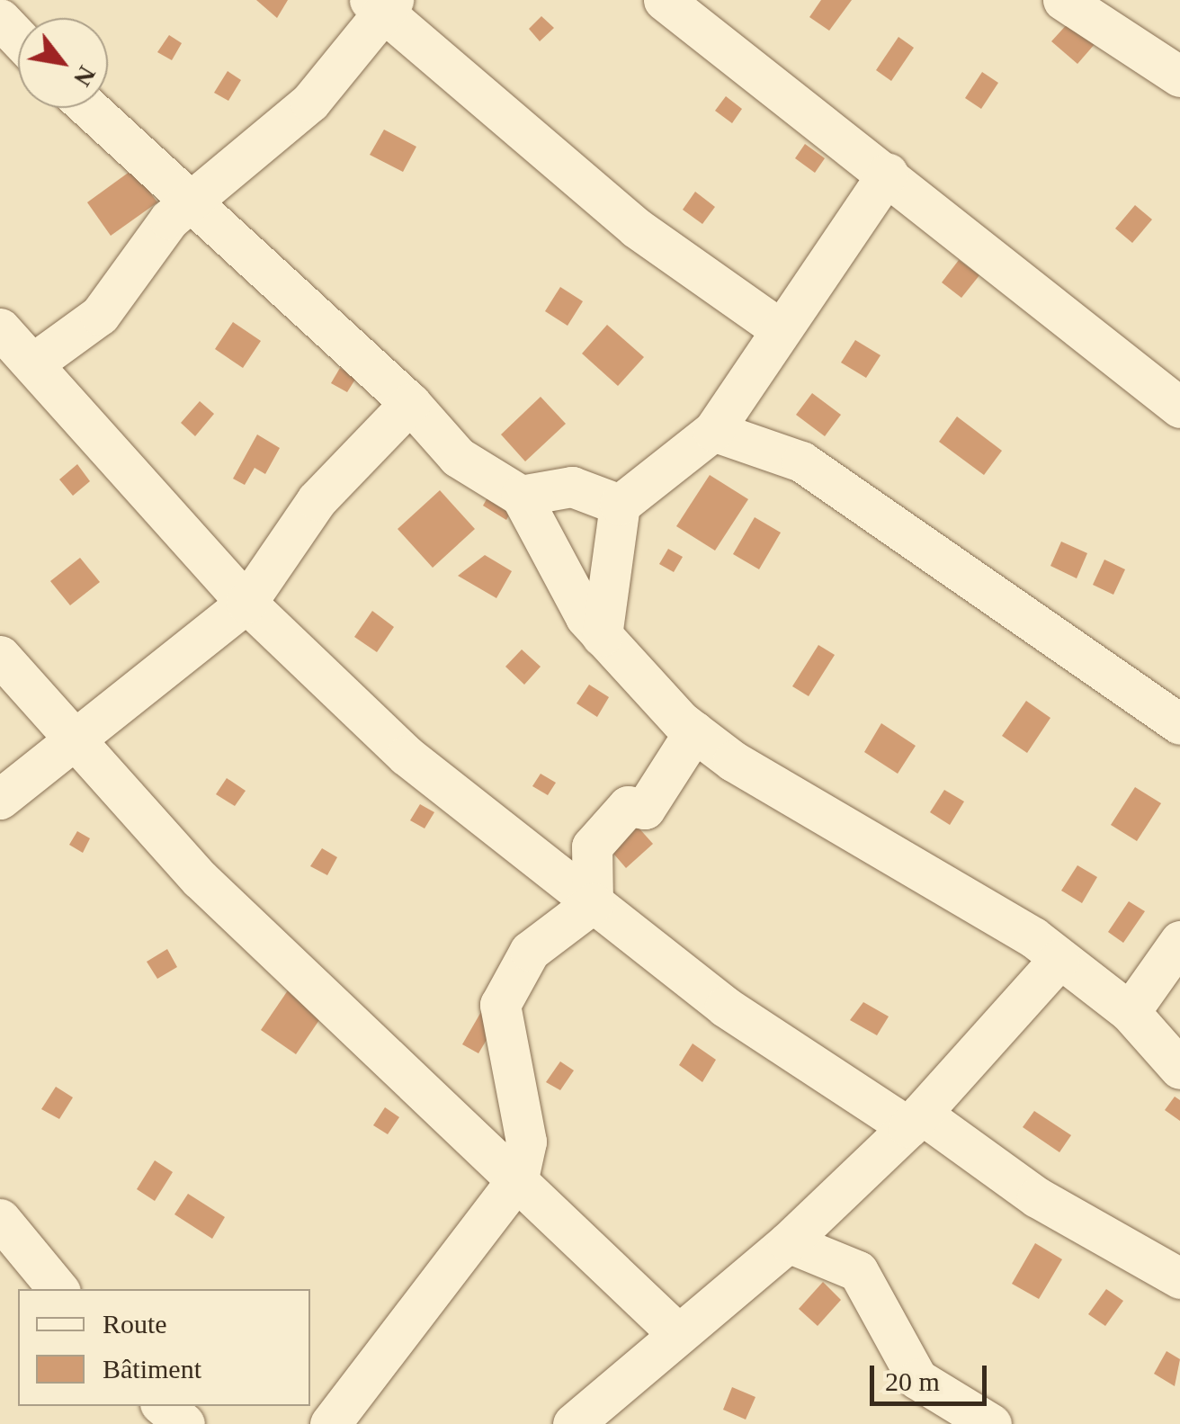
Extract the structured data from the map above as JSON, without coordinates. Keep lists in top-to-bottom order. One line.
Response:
{"legend":["Route","Bâtiment"],"scale_bar":"20 m","north":"bottom right"}
